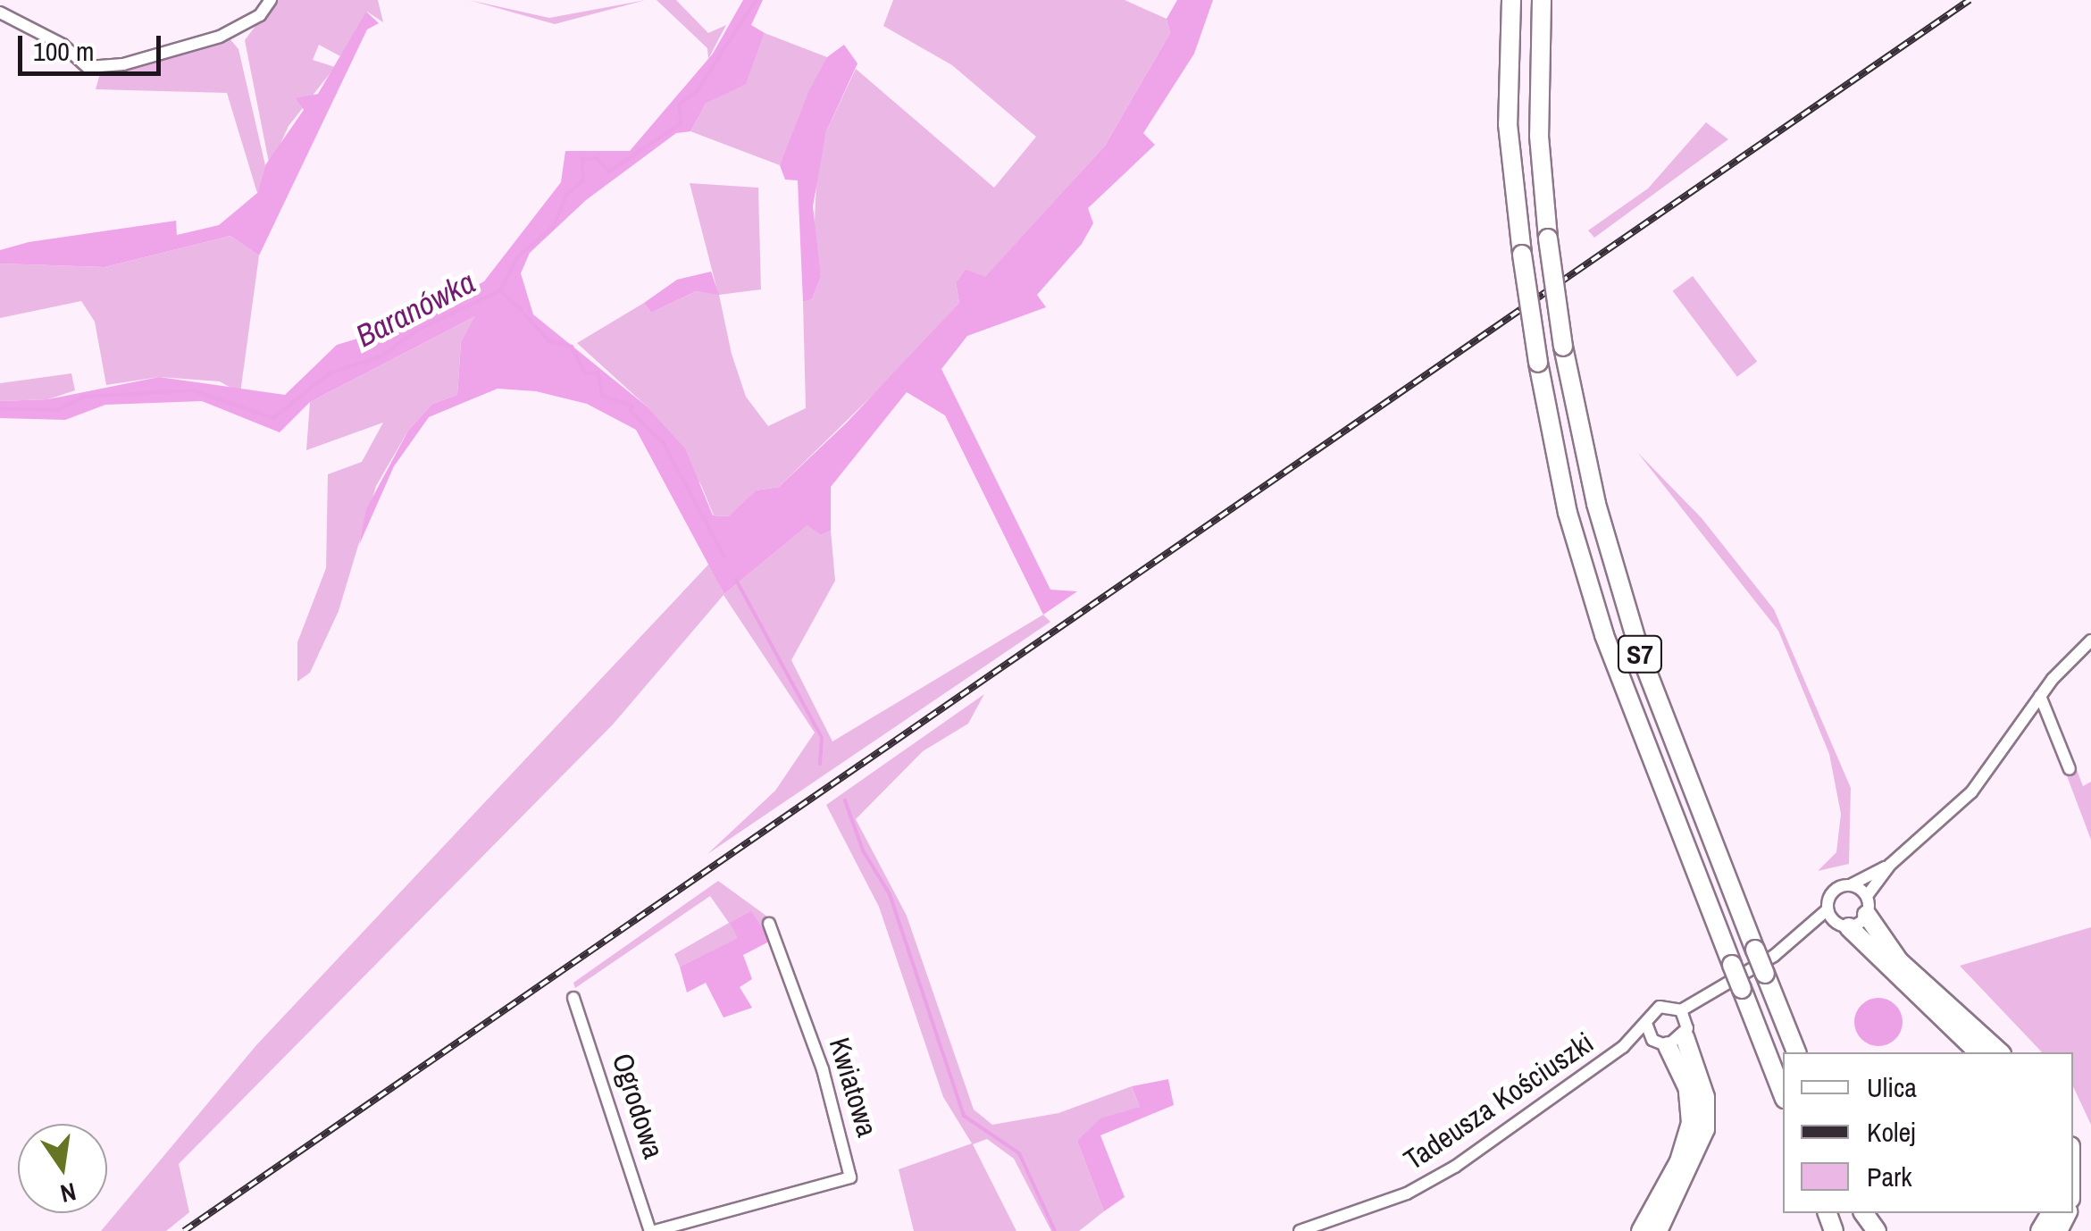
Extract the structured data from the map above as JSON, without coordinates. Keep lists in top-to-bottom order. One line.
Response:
{"streets":{"highway":["S7"],"street":["Kwiatowa","Tadeusza Kościuszki","Ogrodowa"]},"crossings":[["Kwiatowa","Ogrodowa"]],"water":["Baranówka"],"legend":["Ulica","Kolej","Park"],"scale_bar":"100 m","north":"bottom"}
